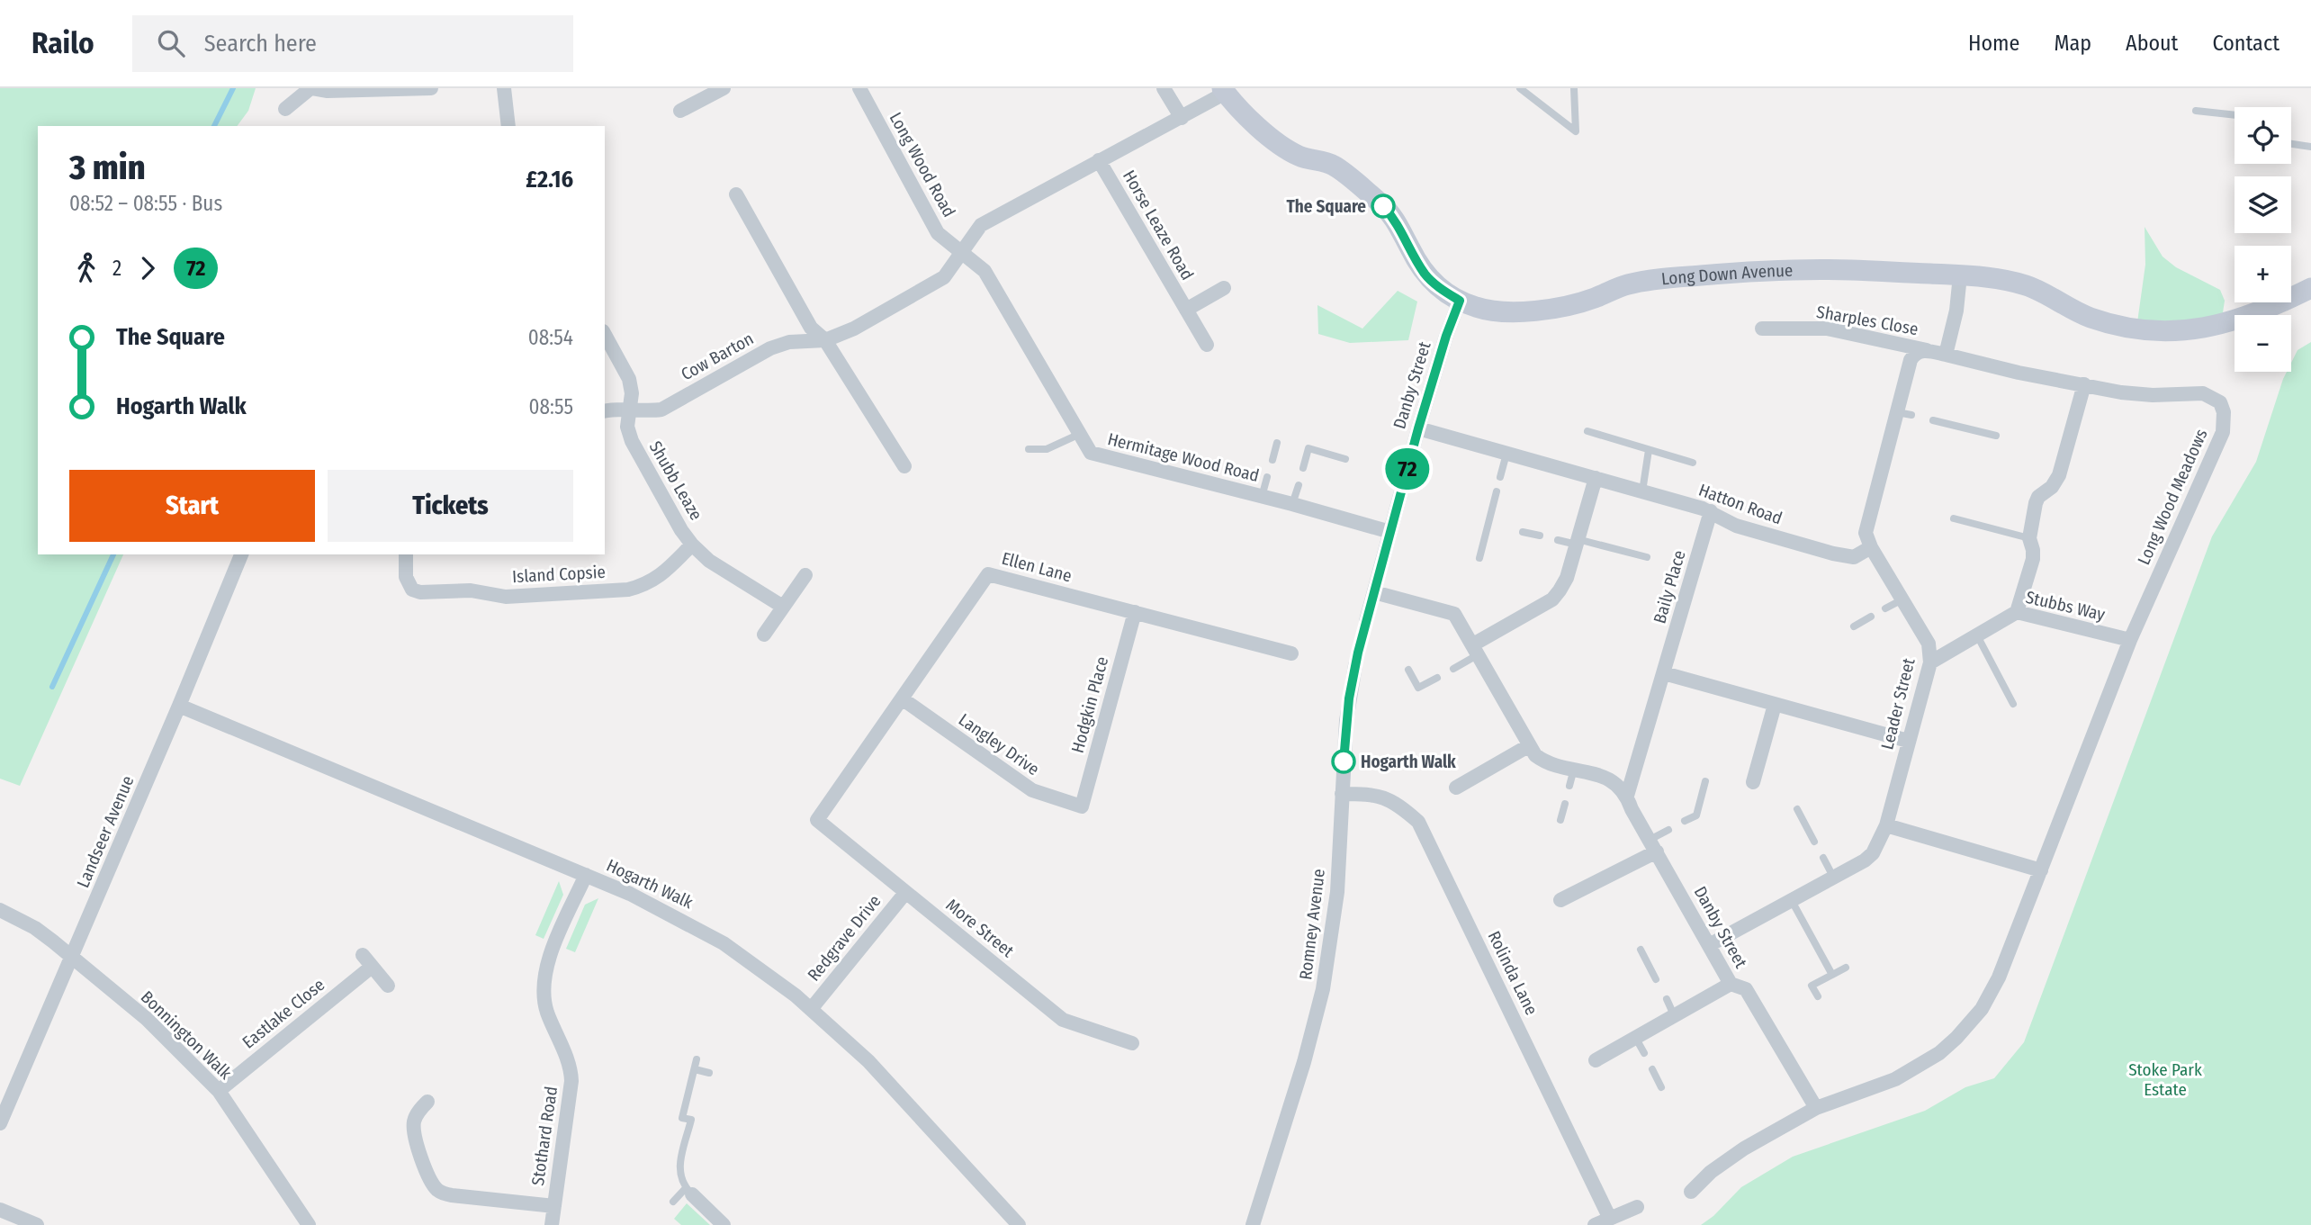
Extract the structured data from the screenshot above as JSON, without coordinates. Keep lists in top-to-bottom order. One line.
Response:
{"streets":{"street":["Long Wood Road","Horse Leaze Road","Long Down Avenue","Sharples Close","Cow Barton","Danby Street","Hermitage Wood Road","Shubb Leaze","Long Wood Meadows","Hatton Road","Ellen Lane","Island Copsie","Baily Place","Stubbs Way","Leader Street","Hodgkin Place","Langley Drive","Landseer Avenue","Hogarth Walk","Romney Avenue","More Street","Redgrave Drive","Rolinda Lane","Eastlake Close","Bonnington Walk","Stothard Road"]},"crossings":[["Long Wood Road","Horse Leaze Road"],["Long Wood Road","Cow Barton"],["Long Wood Road","Hermitage Wood Road"],["Horse Leaze Road","Long Down Avenue"],["Horse Leaze Road","Cow Barton"],["Horse Leaze Road","Hermitage Wood Road"],["Long Down Avenue","Danby Street"],["Sharples Close","Leader Street"],["Cow Barton","Hermitage Wood Road"],["Cow Barton","Shubb Leaze"],["Danby Street","Hermitage Wood Road"],["Danby Street","Hatton Road"],["Danby Street","Baily Place"],["Danby Street","Leader Street"],["Danby Street","Romney Avenue"],["Shubb Leaze","Island Copsie"],["Long Wood Meadows","Stubbs Way"],["Hatton Road","Baily Place"],["Hatton Road","Leader Street"],["Ellen Lane","Hodgkin Place"],["Ellen Lane","Langley Drive"],["Ellen Lane","More Street"],["Stubbs Way","Leader Street"],["Hodgkin Place","Langley Drive"],["Landseer Avenue","Hogarth Walk"],["Landseer Avenue","Bonnington Walk"],["Hogarth Walk","Redgrave Drive"],["Hogarth Walk","Stothard Road"],["Romney Avenue","Rolinda Lane"],["More Street","Redgrave Drive"],["Eastlake Close","Bonnington Walk"]],"parks":["Stoke Park Estate"],"places":["The Square","Hogarth Walk"],"lines":["bus line 72"],"page":{"header":"Railo","search":"Search here","nav":["Home","Map","About","Contact"],"on_map":"72","map_buttons":["+","−"],"heading":["3 min","08:52 – 08:55 · Bus","£2.16"],"legs":["2","72"],"list":[{"name":"The Square","value":"08:54"},{"name":"Hogarth Walk","value":"08:55"}],"buttons":["Start","Tickets"]}}
